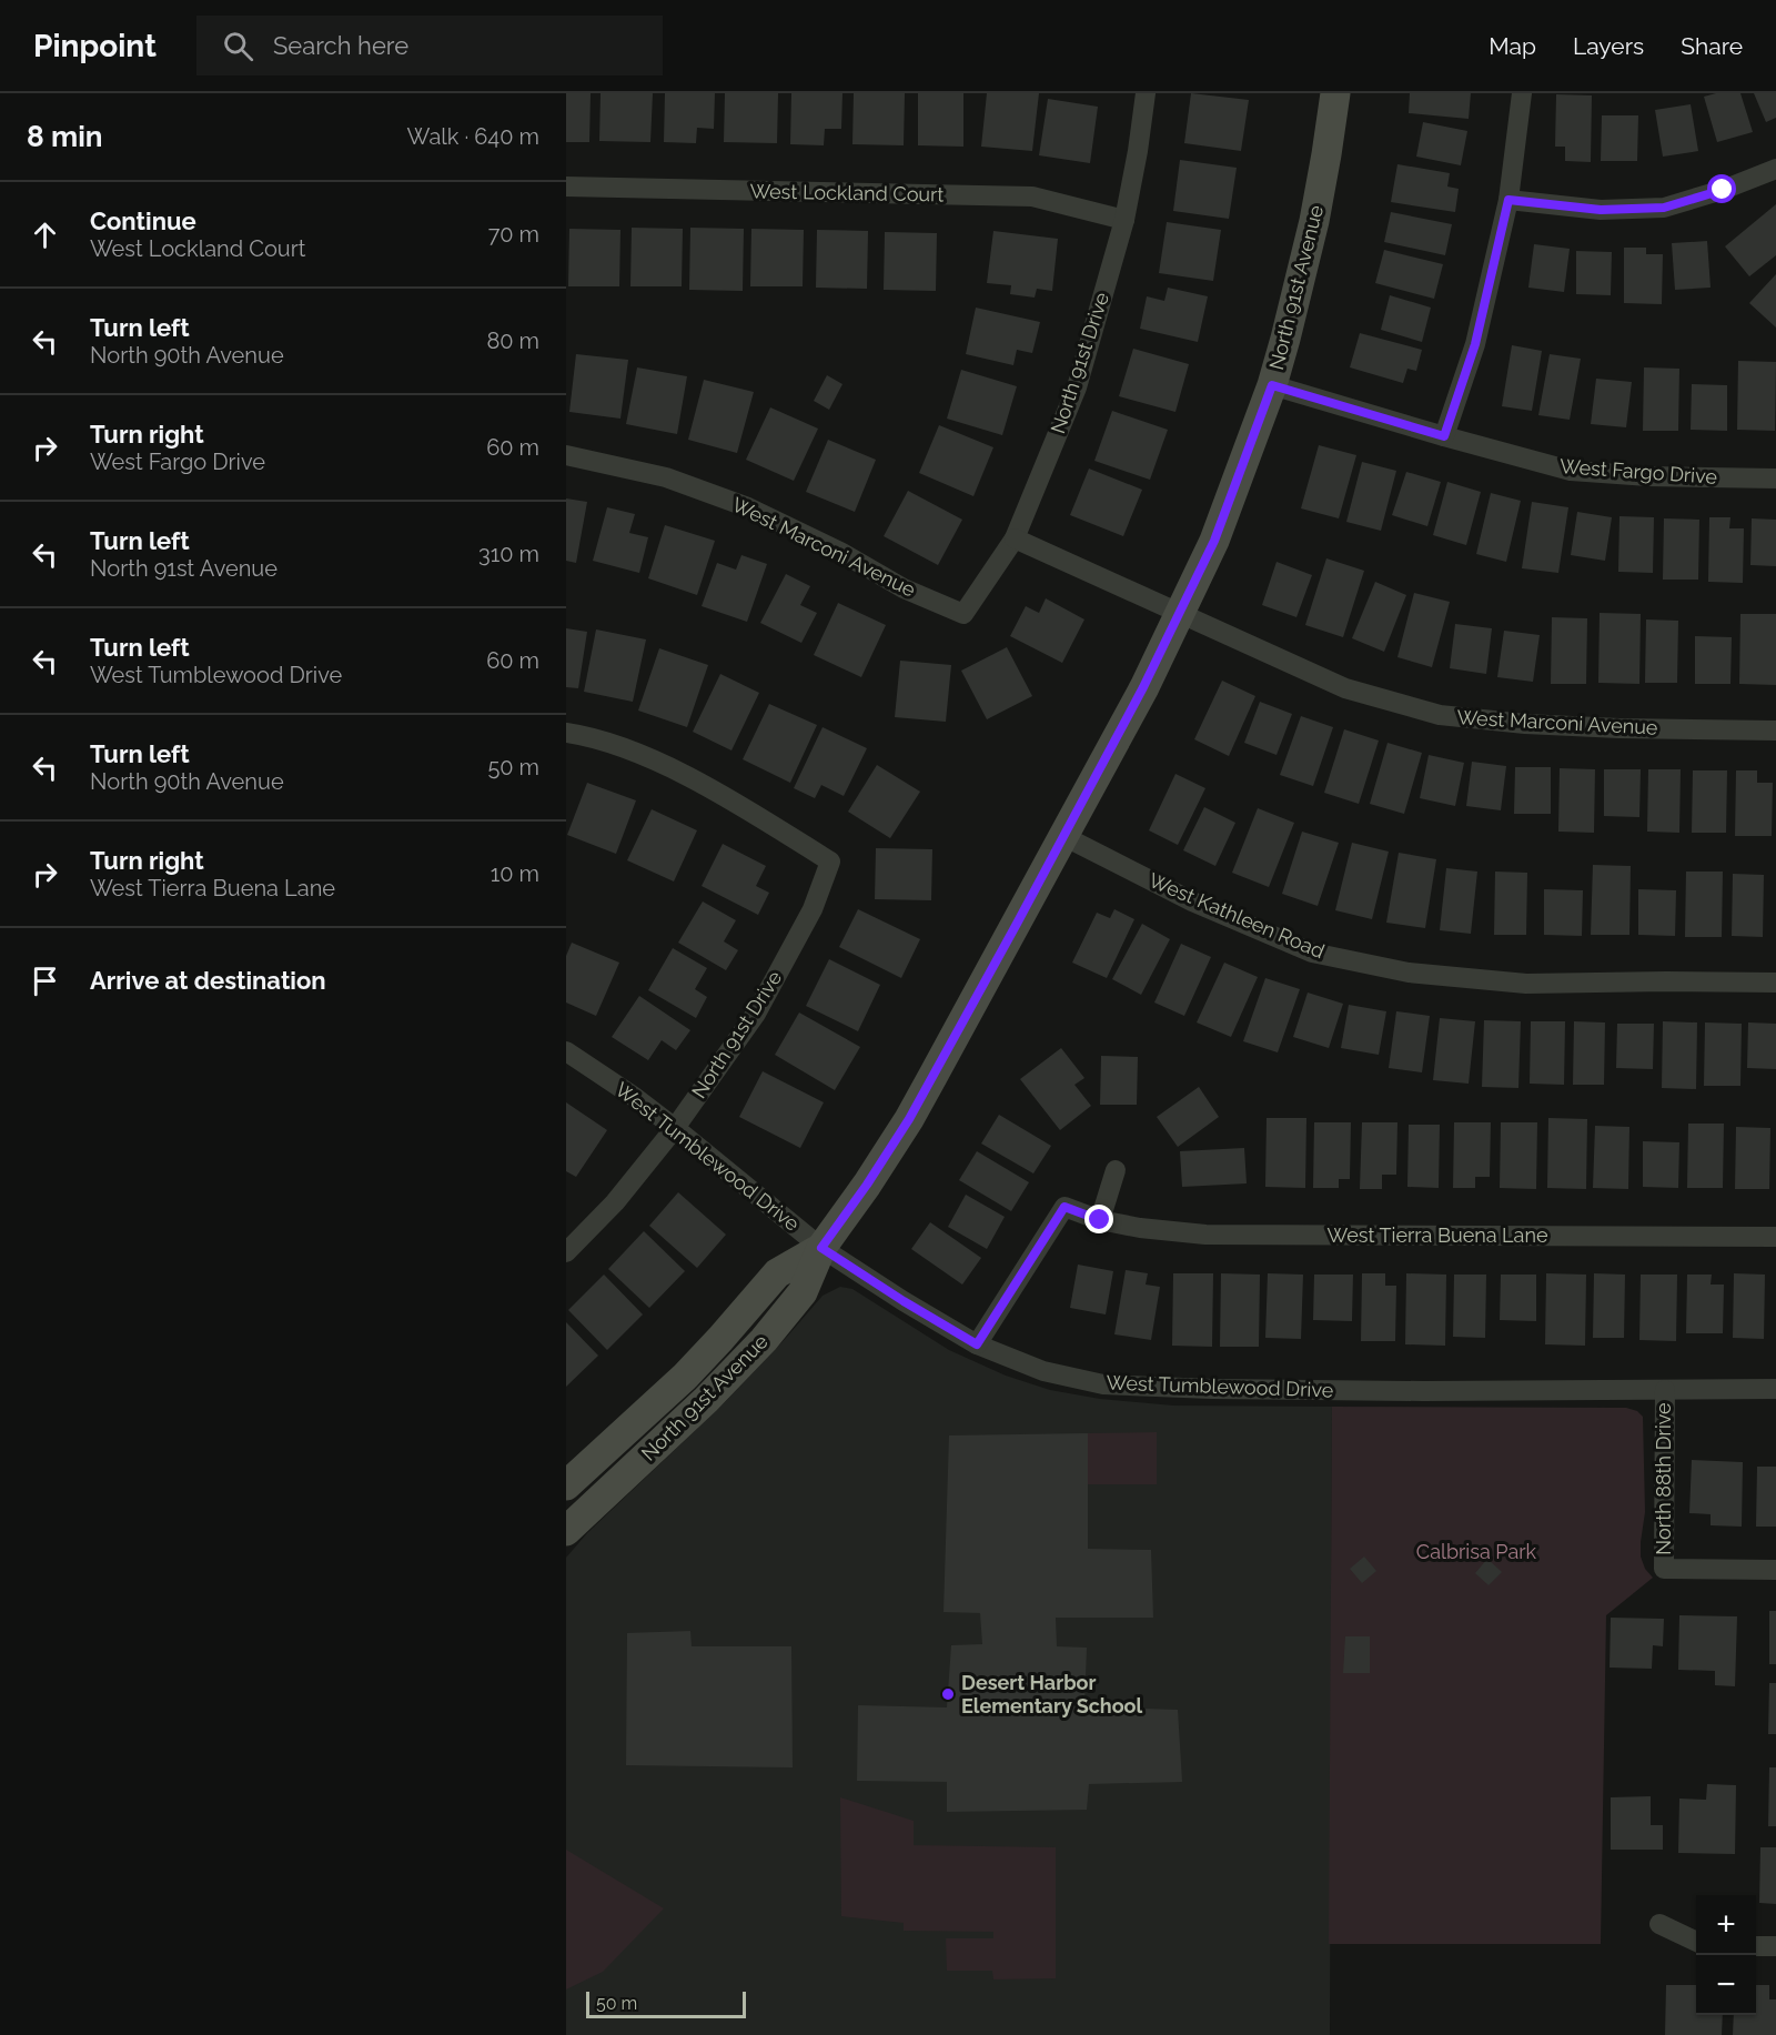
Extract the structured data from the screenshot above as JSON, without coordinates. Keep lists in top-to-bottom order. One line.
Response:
{"streets":{"main road":["North 91st Avenue"],"street":["West Lockland Court","North 91st Drive","West Fargo Drive","West Marconi Avenue","West Kathleen Road","West Tumblewood Drive","West Tierra Buena Lane","North 88th Drive"]},"crossings":[["West Lockland Court","North 91st Drive"],["North 91st Avenue","West Fargo Drive"],["North 91st Avenue","West Marconi Avenue"],["North 91st Avenue","West Kathleen Road"],["North 91st Avenue","West Tumblewood Drive"],["North 91st Drive","West Marconi Avenue"],["North 91st Drive","West Tumblewood Drive"],["West Tumblewood Drive","West Tierra Buena Lane"],["West Tumblewood Drive","North 88th Drive"]],"parks":["Calbrisa Park"],"places":["Desert Harbor Elementary School"],"scale_bar":"50 m","page":{"header":"Pinpoint","search":"Search here","nav":["Map","Layers","Share"],"heading":["8 min","Walk · 640 m"],"list":[["Continue","West Lockland Court","70 m"],["Turn left","North 90th Avenue","80 m"],["Turn right","West Fargo Drive","60 m"],["Turn left","North 91st Avenue","310 m"],["Turn left","West Tumblewood Drive","60 m"],["Turn left","North 90th Avenue","50 m"],["Turn right","West Tierra Buena Lane","10 m"],"Arrive at destination"],"map_buttons":["+","−"],"scale":"50 m"}}
